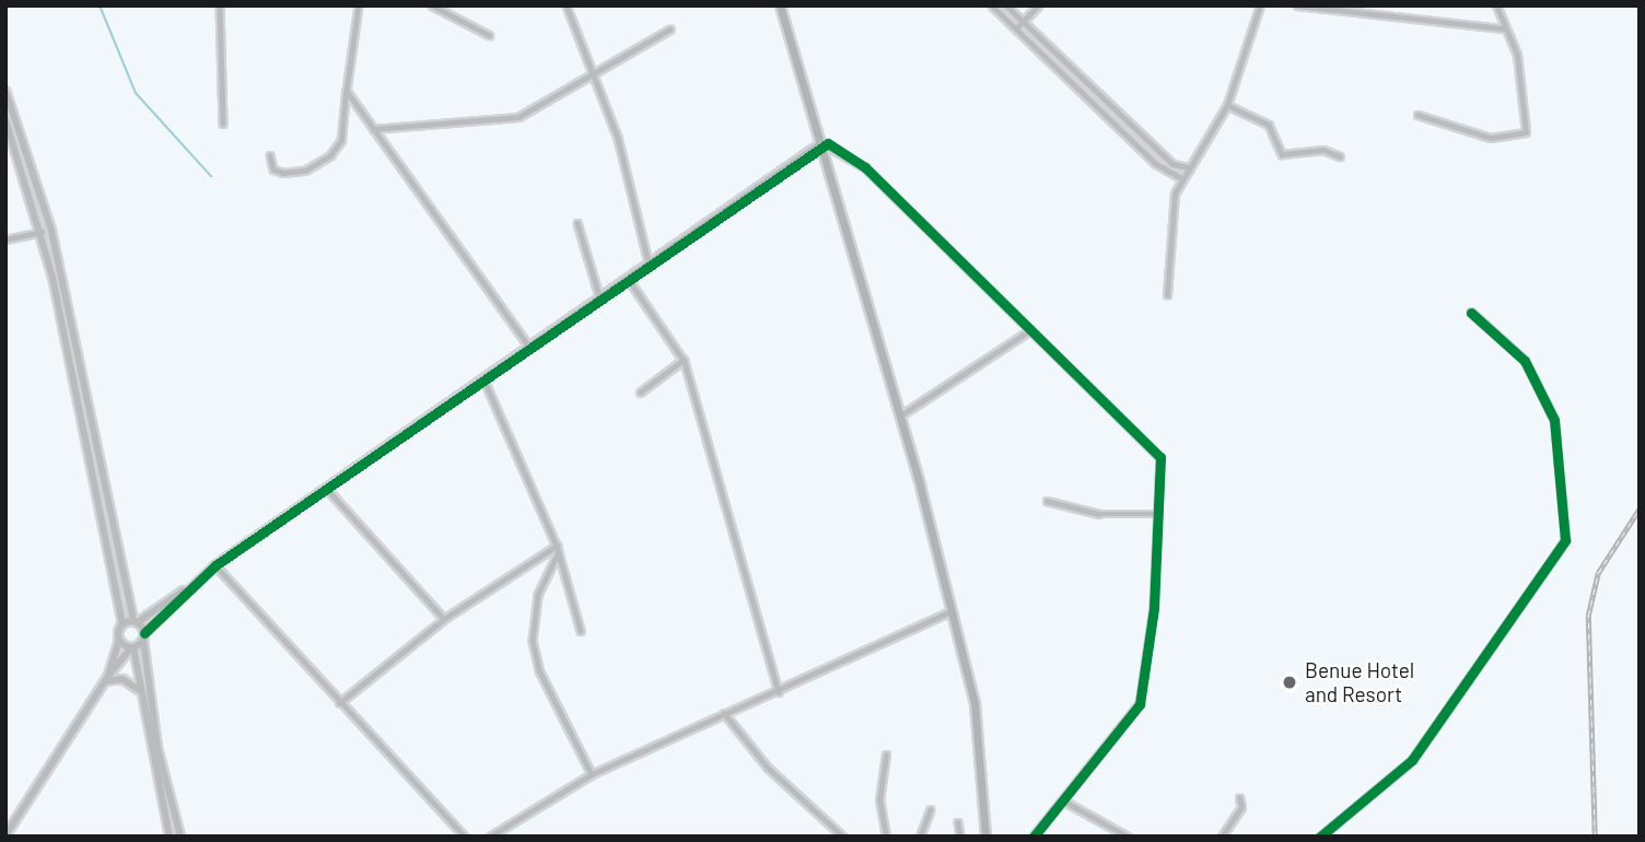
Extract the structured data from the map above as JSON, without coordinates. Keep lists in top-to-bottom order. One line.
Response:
{"places":["Benue Hotel and Resort"]}
